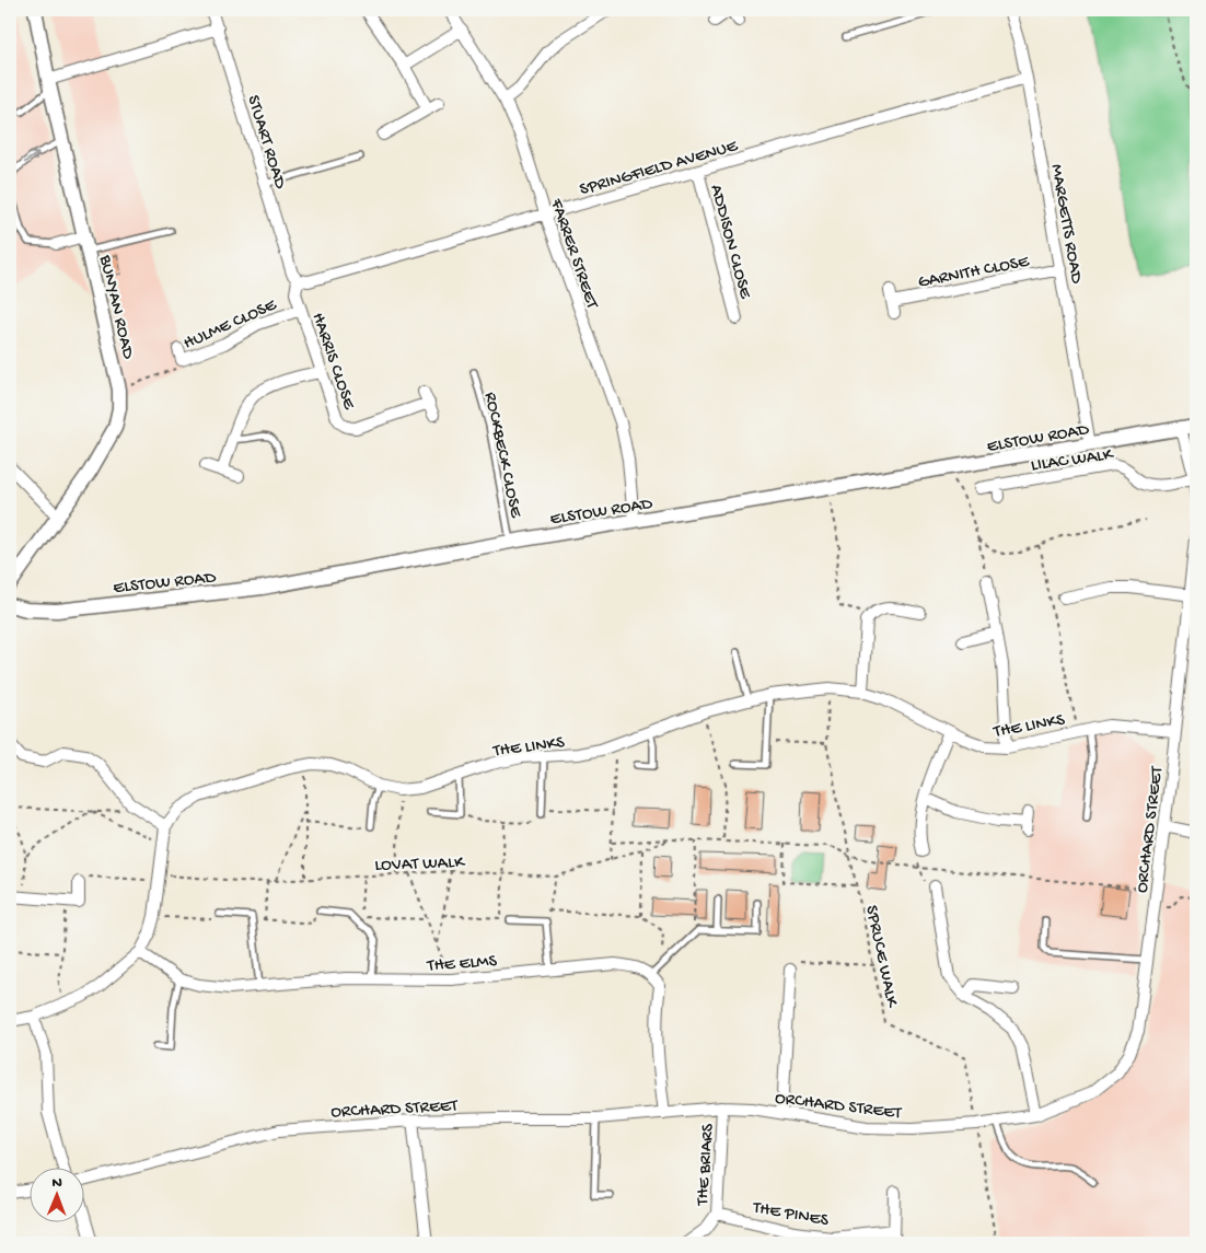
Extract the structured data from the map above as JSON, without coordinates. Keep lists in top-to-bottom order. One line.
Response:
{"streets":{"street":["STUART ROAD","SPRINGFIELD AVENUE","MARGETTS ROAD","ADDISON CLOSE","FARRER STREET","GARNITH CLOSE","BUNYAN ROAD","HULME CLOSE","HARRIS CLOSE","ELSTOW ROAD","LILAC WALK","THE LINKS","ORCHARD STREET","THE ELMS","THE BRIARS","THE PINES"],"lane":["ROCKBECK CLOSE"],"path":["LOVAT WALK","SPRUCE WALK"]},"crossings":[["STUART ROAD","SPRINGFIELD AVENUE"],["STUART ROAD","HARRIS CLOSE"],["SPRINGFIELD AVENUE","MARGETTS ROAD"],["SPRINGFIELD AVENUE","ADDISON CLOSE"],["SPRINGFIELD AVENUE","FARRER STREET"],["SPRINGFIELD AVENUE","HARRIS CLOSE"],["MARGETTS ROAD","GARNITH CLOSE"],["MARGETTS ROAD","ELSTOW ROAD"],["FARRER STREET","ELSTOW ROAD"],["HULME CLOSE","HARRIS CLOSE"],["ELSTOW ROAD","ROCKBECK CLOSE"],["THE LINKS","ORCHARD STREET"],["THE LINKS","LOVAT WALK"],["THE LINKS","SPRUCE WALK"],["THE LINKS","THE ELMS"],["ORCHARD STREET","SPRUCE WALK"],["ORCHARD STREET","THE BRIARS"],["LOVAT WALK","SPRUCE WALK"],["THE BRIARS","THE PINES"]],"north":"top"}
